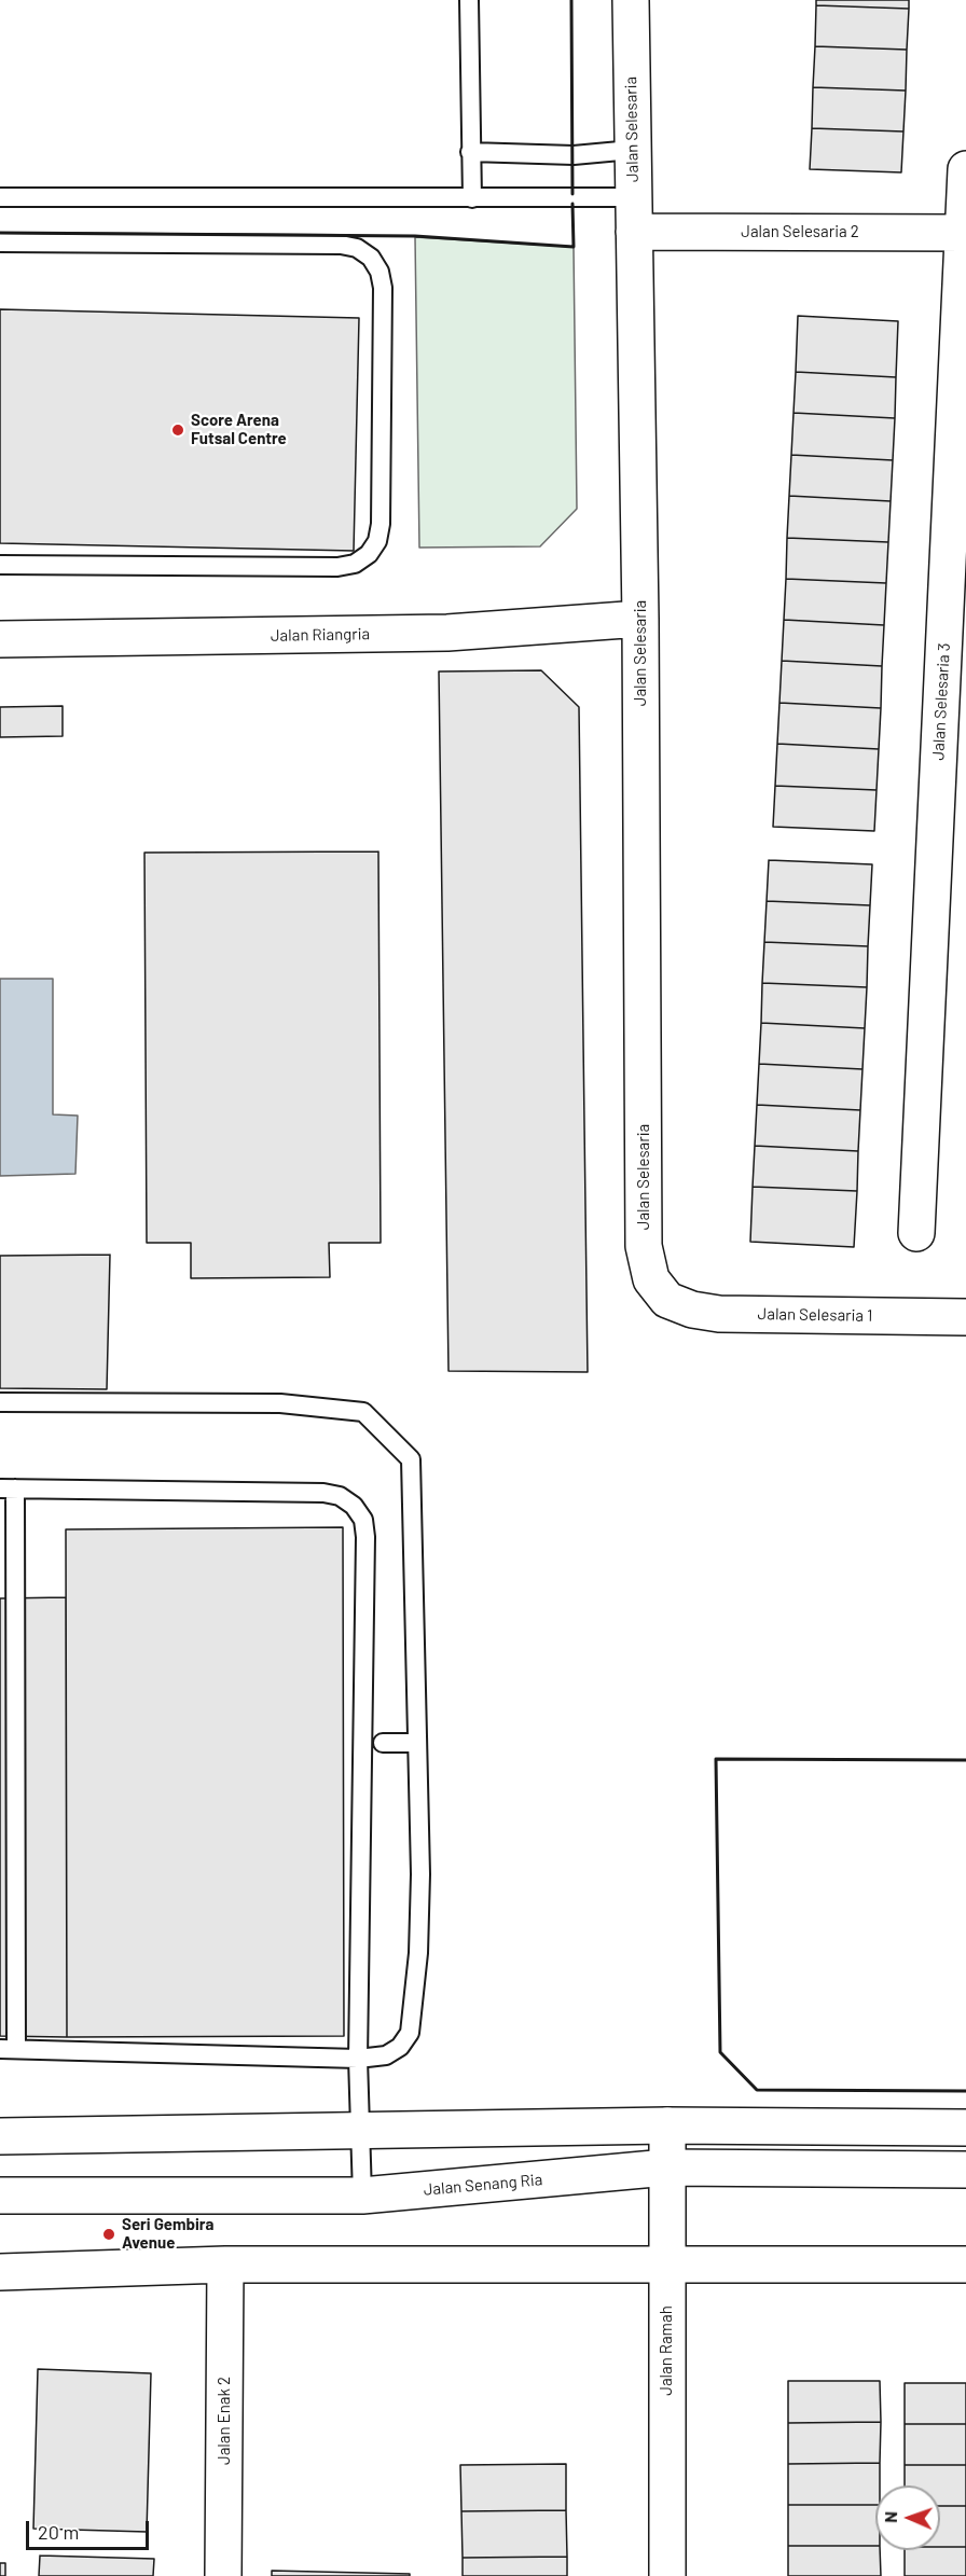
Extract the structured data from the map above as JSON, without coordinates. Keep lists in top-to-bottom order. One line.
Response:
{"streets":{"street":["Jalan Selesaria","Jalan Selesaria 2","Jalan Riangria","Jalan Selesaria 3","Jalan Selesaria 1","Jalan Senang Ria","Jalan Ramah","Jalan Enak 2"]},"crossings":[["Jalan Selesaria","Jalan Selesaria 2"],["Jalan Selesaria","Jalan Riangria"],["Jalan Selesaria","Jalan Selesaria 1"],["Jalan Selesaria 2","Jalan Selesaria 3"],["Jalan Senang Ria","Jalan Ramah"]],"places":["Score Arena Futsal Centre","Seri Gembira Avenue"],"scale_bar":"20 m","north":"left"}
